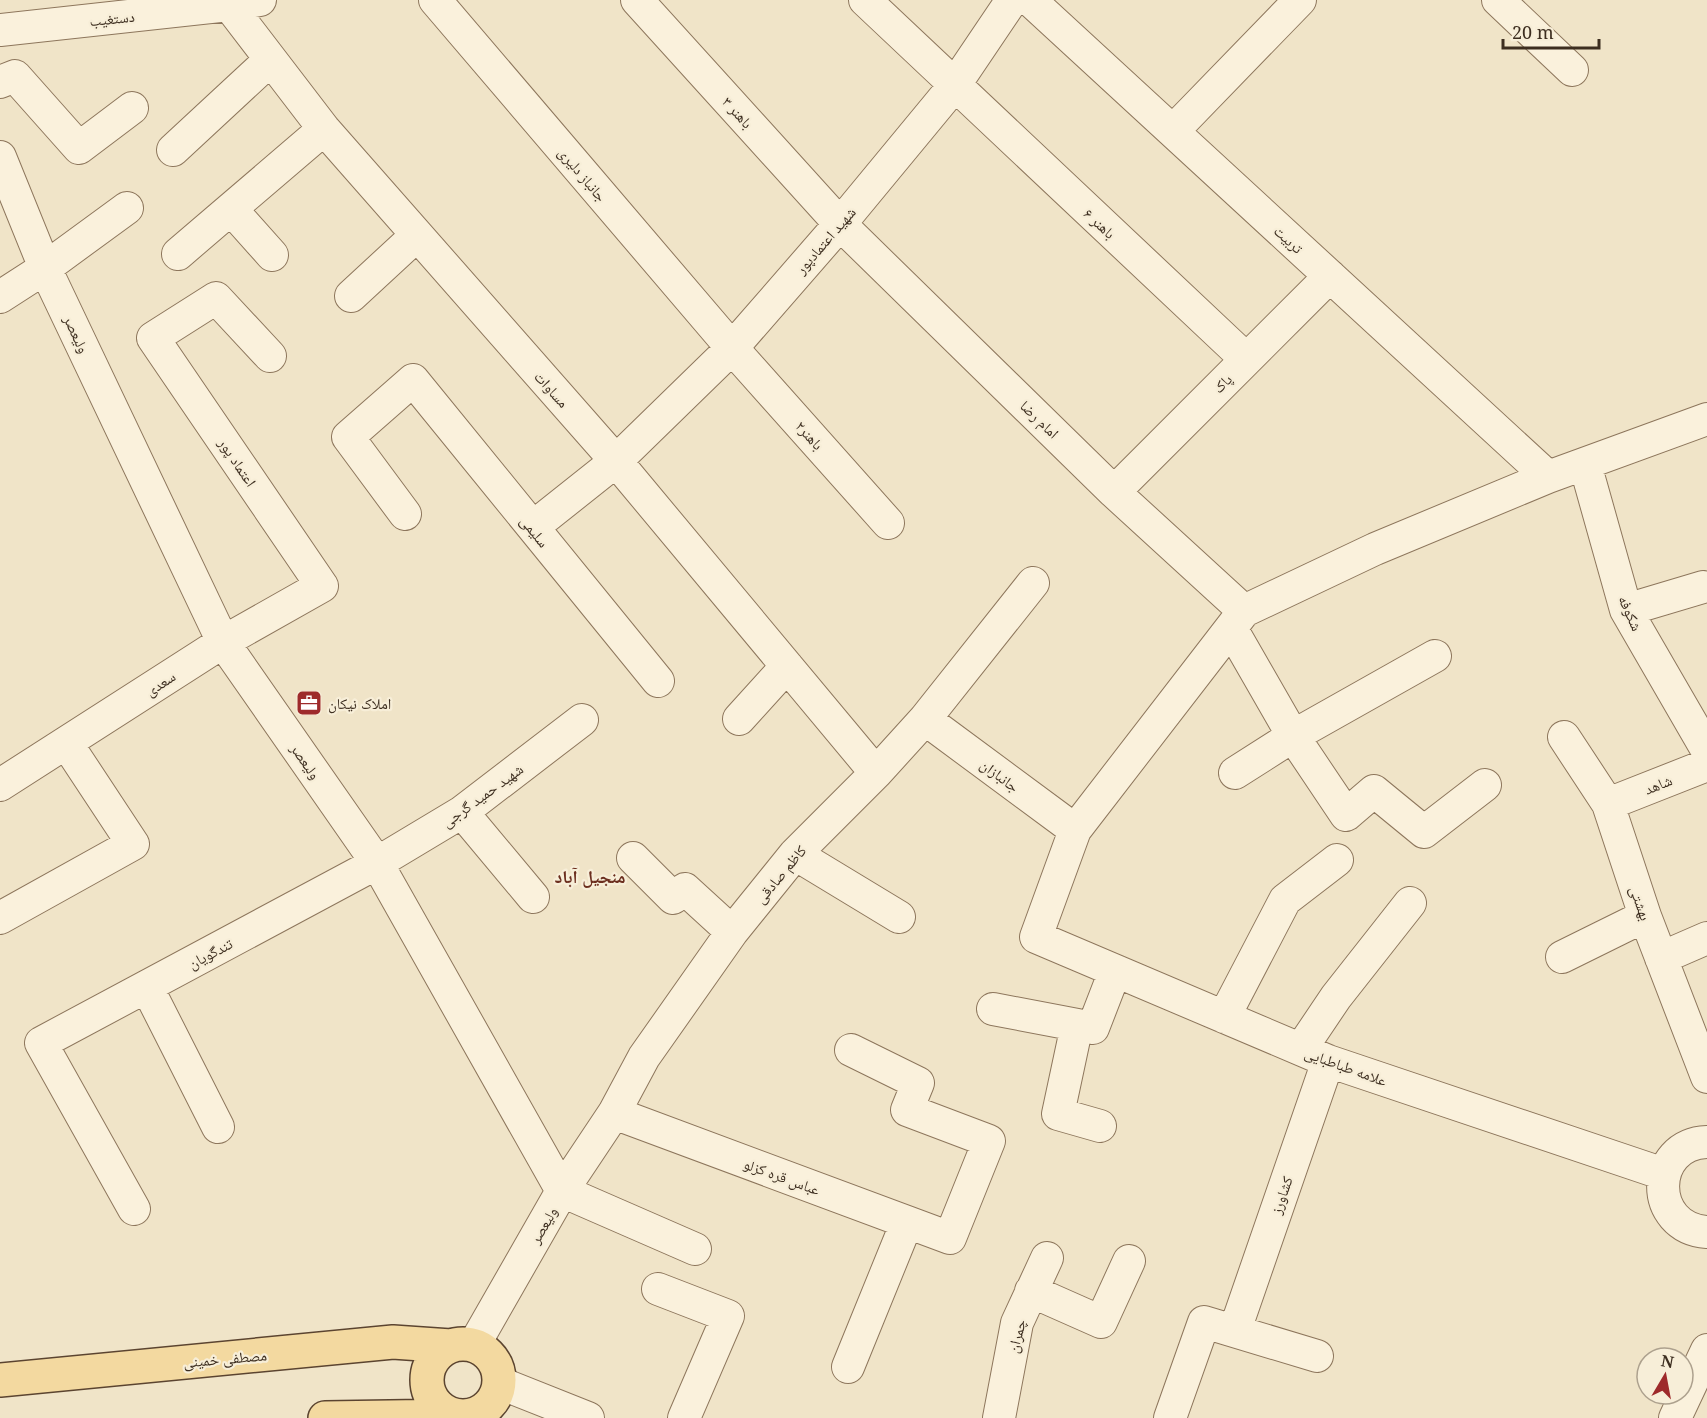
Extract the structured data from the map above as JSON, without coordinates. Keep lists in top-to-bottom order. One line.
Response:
{"streets":{"main road":["مصطفی خمینی"],"street":["دستغیب","باهنر ۳","جانباز دلیری","باهنر ۶","تربیت","شهید اعتمادپور","ولیعصر","پاک","مساوات","امام رضا","باهنر۲","اعتماد پور","سلیمی","شکوفه","سعدی","جانبازان","شاهد","شهید حمید گرجی","کاظم صادقی","بهشتی","تندگویان","علامه طباطبایی","عباس قره کزلو","کشاورز","چمران"]},"crossings":[["دستغیب","مساوات"],["باهنر ۳","شهید اعتمادپور"],["باهنر ۳","امام رضا"],["جانباز دلیری","شهید اعتمادپور"],["جانباز دلیری","باهنر۲"],["باهنر ۶","شهید اعتمادپور"],["باهنر ۶","پاک"],["تربیت","پاک"],["شهید اعتمادپور","مساوات"],["شهید اعتمادپور","امام رضا"],["شهید اعتمادپور","باهنر۲"],["شهید اعتمادپور","سلیمی"],["ولیعصر","سعدی"],["ولیعصر","شهید حمید گرجی"],["ولیعصر","کاظم صادقی"],["ولیعصر","تندگویان"],["ولیعصر","مصطفی خمینی"],["پاک","امام رضا"],["مساوات","کاظم صادقی"],["اعتماد پور","سعدی"],["جانبازان","کاظم صادقی"],["جانبازان","علامه طباطبایی"],["شاهد","بهشتی"],["شهید حمید گرجی","تندگویان"],["کاظم صادقی","عباس قره کزلو"],["علامه طباطبایی","کشاورز"]],"districts":["منجیل آباد"],"places":{"office":["املاک نیکان"]},"scale_bar":"20 m","north":"top"}
